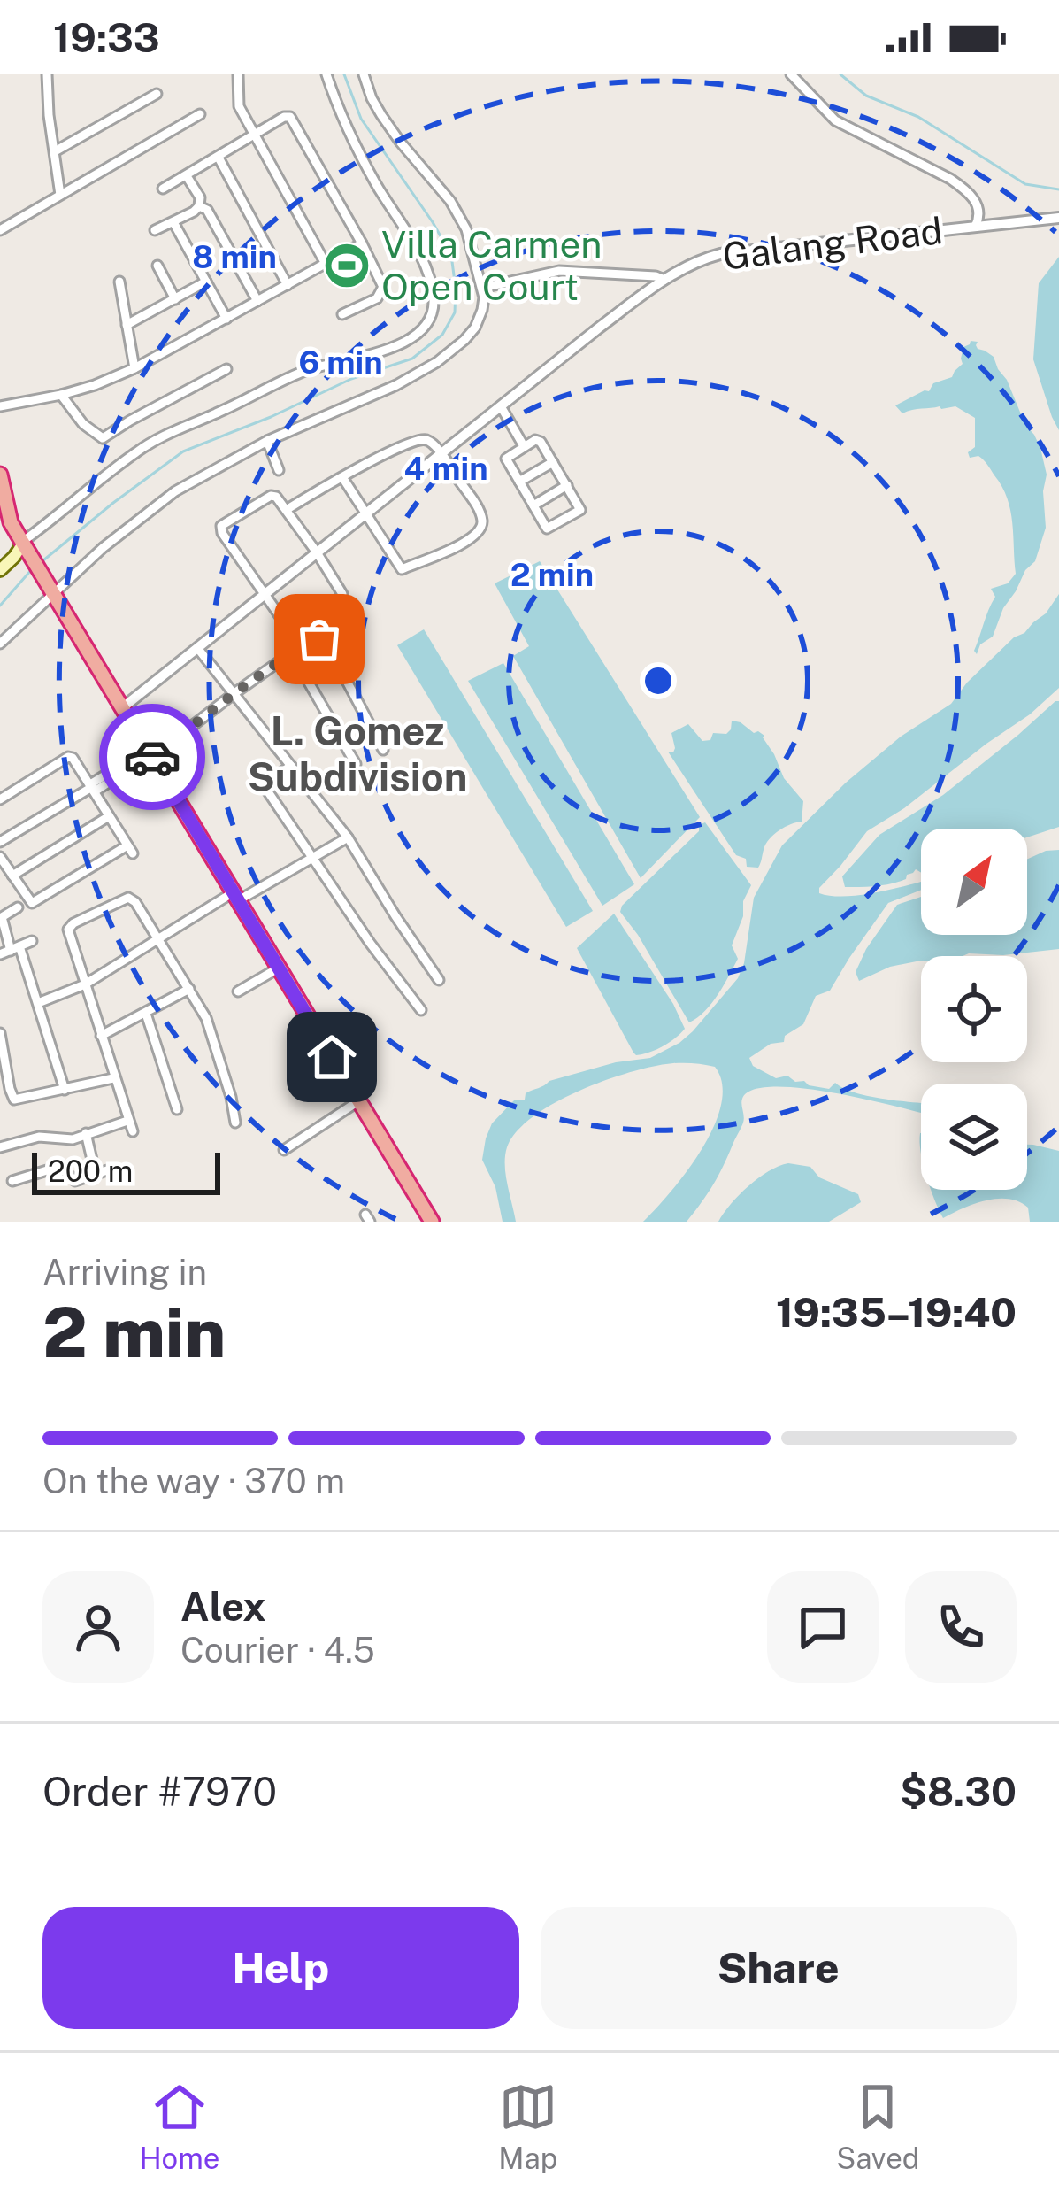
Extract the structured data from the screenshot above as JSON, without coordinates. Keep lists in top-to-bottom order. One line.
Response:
{"streets":{"street":["Galang Road"]},"districts":["L. Gomez Subdivision"],"places":{"sports":["Villa Carmen Open Court"]},"scale_bar":"200 m","north":"top right","page":{"status":"19:33","scale":"200 m","heading":["2 min","Arriving in","19:35–19:40"],"panel":["Alex","Courier · 4.5","Order #7970","$8.30"],"bar":"On the way · 370 m","buttons":["Help","Share"],"tabs":["Home","Map","Saved"]},"rings":["8 min","6 min","4 min","2 min"]}
